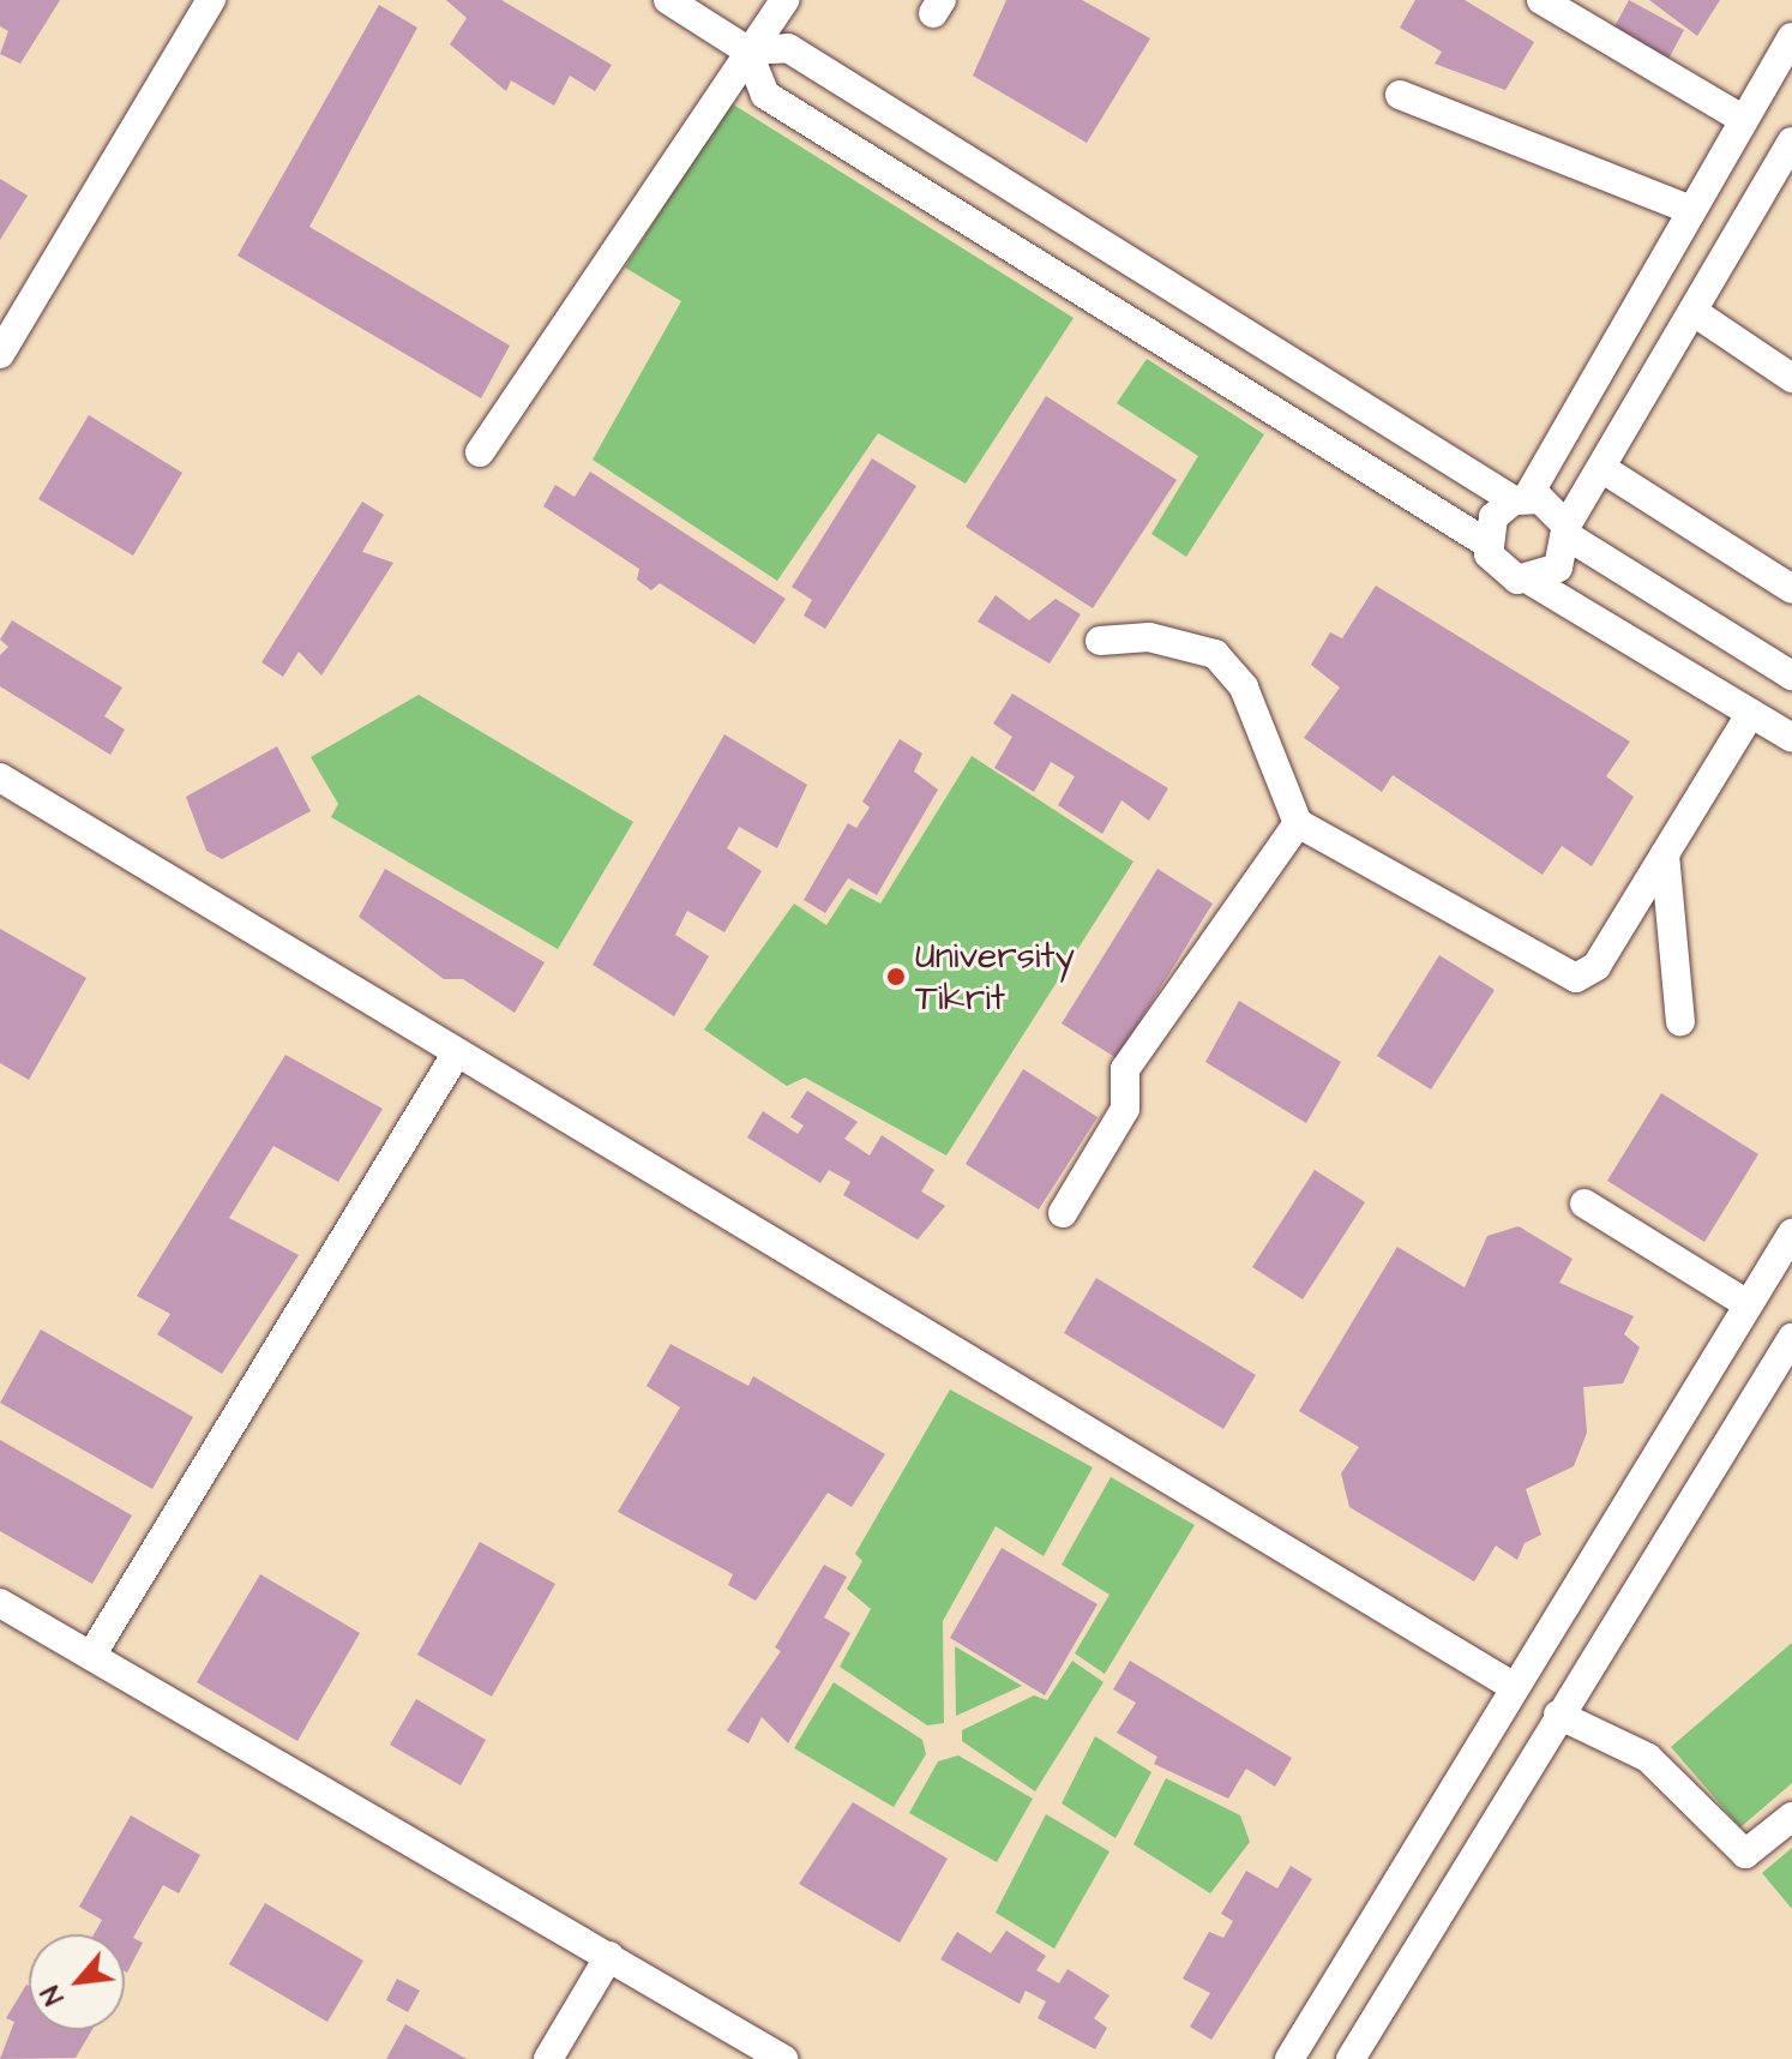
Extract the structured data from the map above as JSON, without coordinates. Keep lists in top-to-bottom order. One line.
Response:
{"places":["University Tikrit"],"north":"bottom left"}
